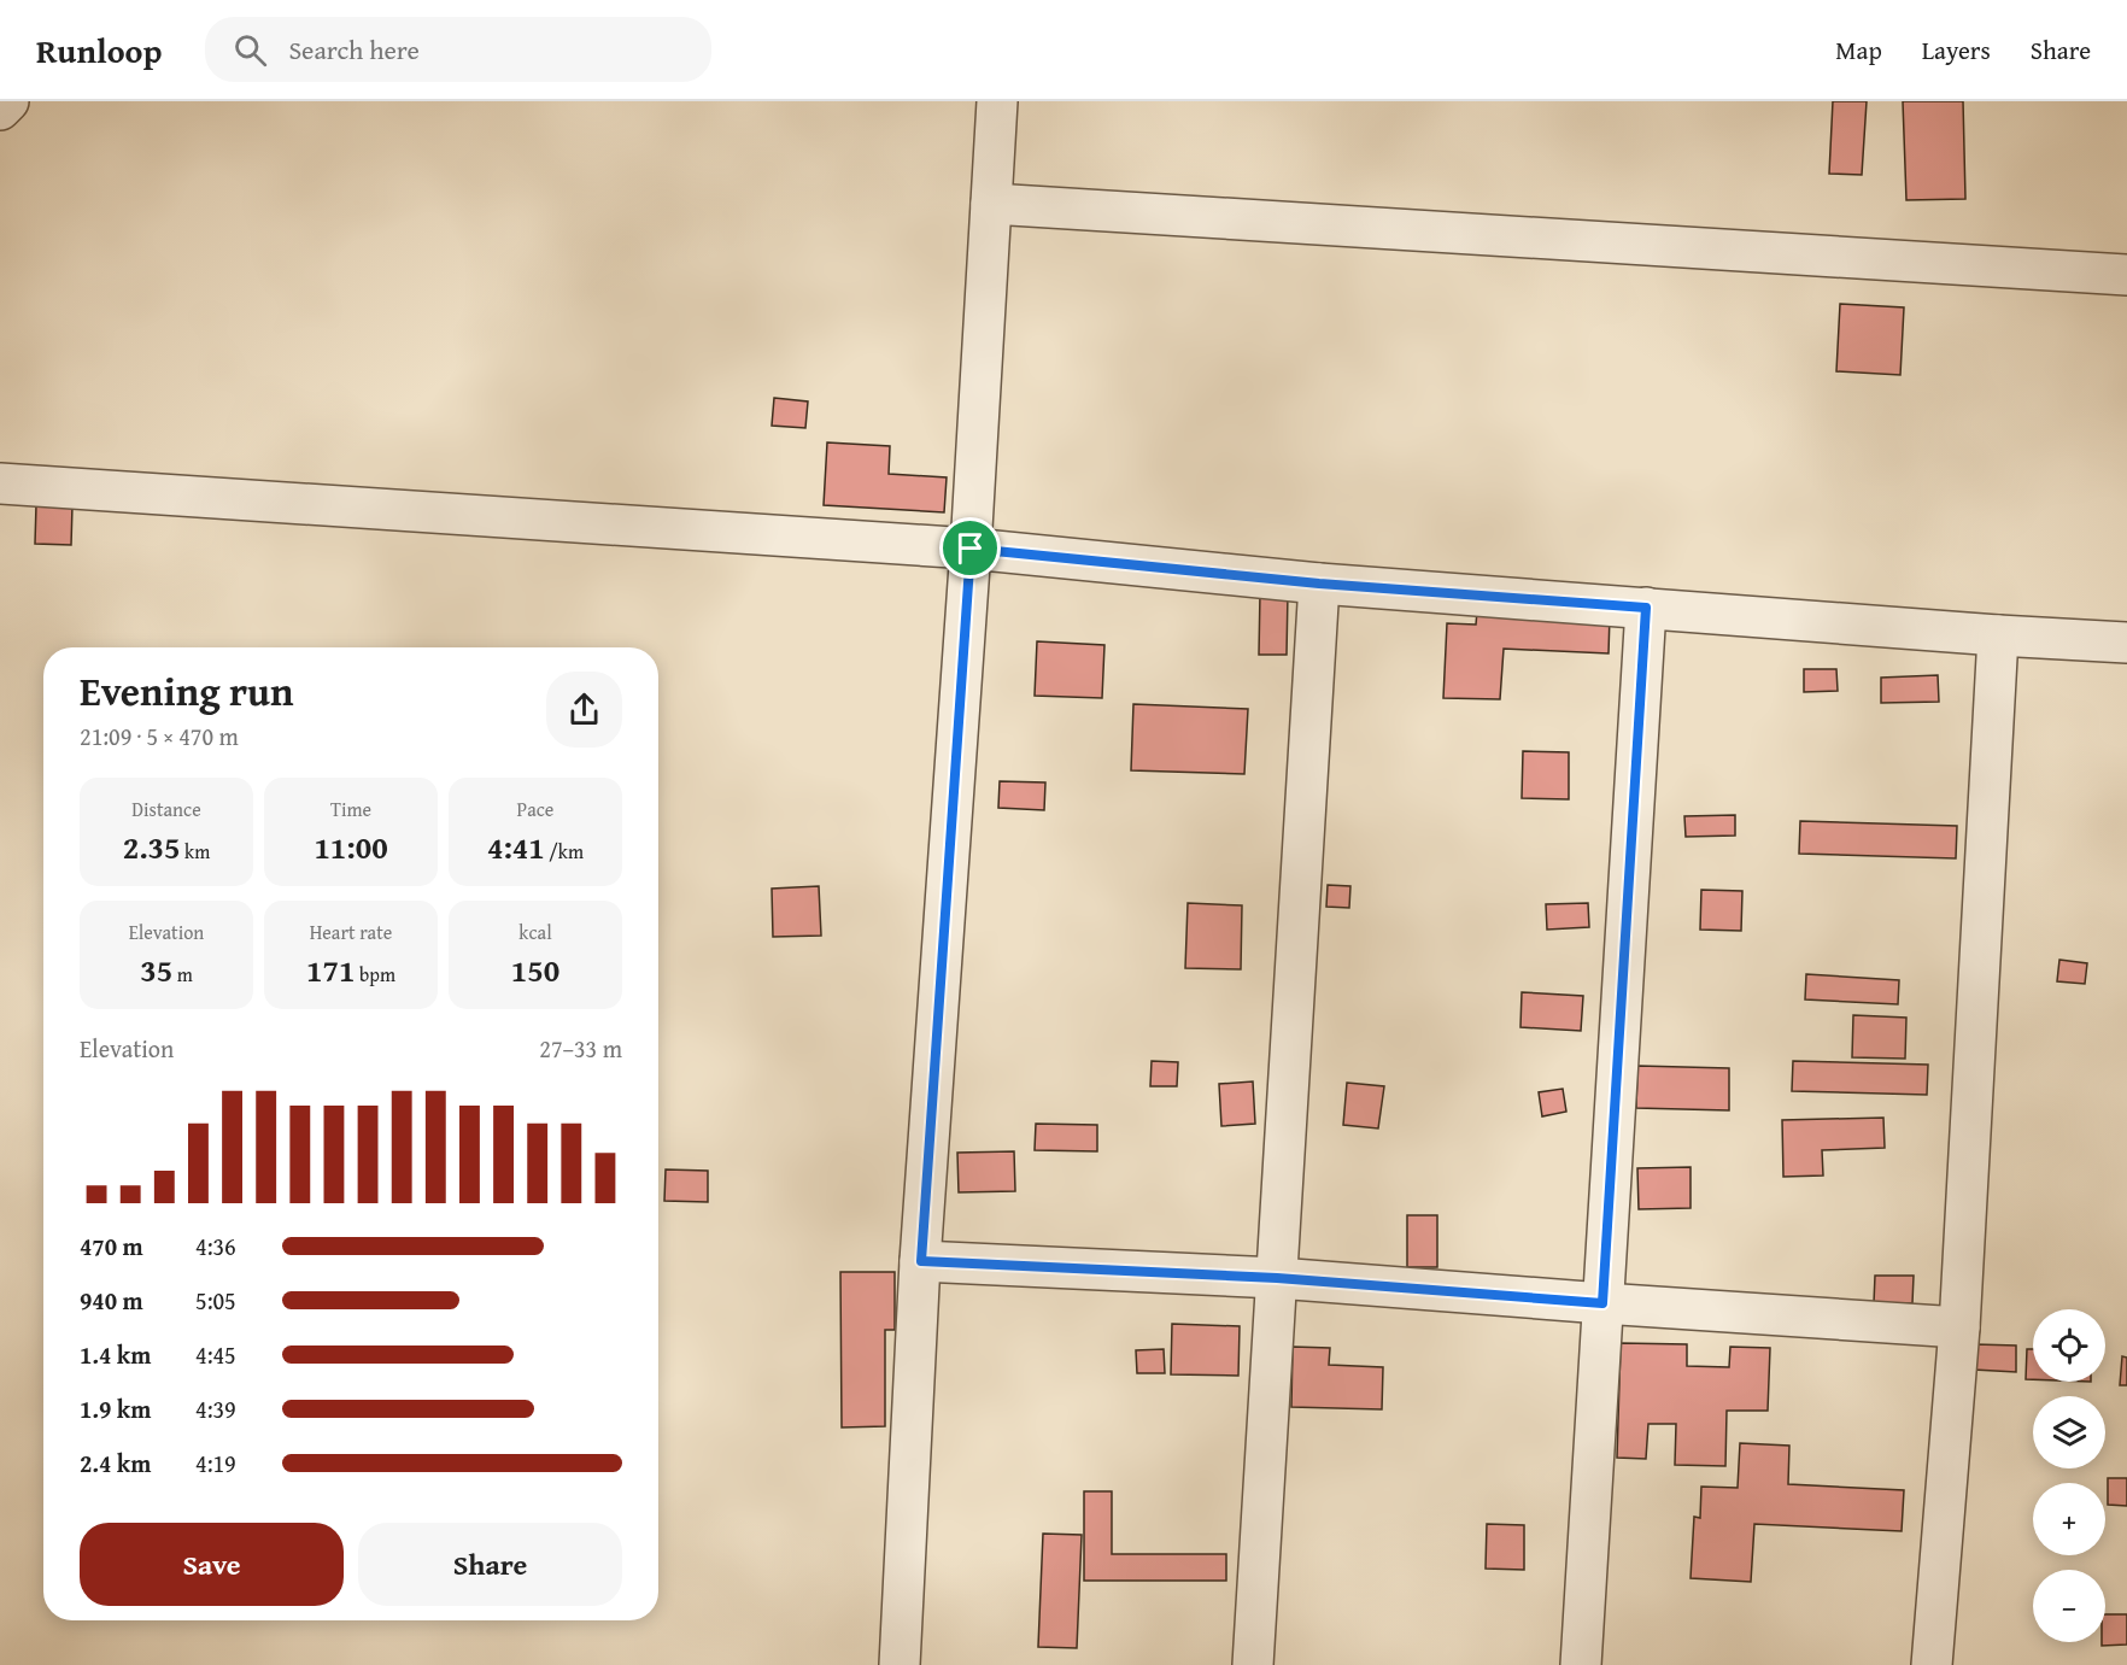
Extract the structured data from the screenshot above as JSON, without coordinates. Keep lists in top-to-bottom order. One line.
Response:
{"page":{"header":"Runloop","search":"Search here","nav":["Map","Layers","Share"],"heading":["Evening run","21:09 · 5 × 470 m"],"stats":[["Distance","2.35 km"],["Time","11:00"],["Pace","4:41 /km"],["Elevation","35 m"],["Heart rate","171 bpm"],["kcal","150"]],"chart":["Elevation","27–33 m"],"list":[{"name":"470 m","note":"4:36"},{"name":"940 m","note":"5:05"},{"name":"1.4 km","note":"4:45"},{"name":"1.9 km","note":"4:39"},{"name":"2.4 km","note":"4:19"}],"map_buttons":["+","−"],"buttons":["Save","Share"]}}
